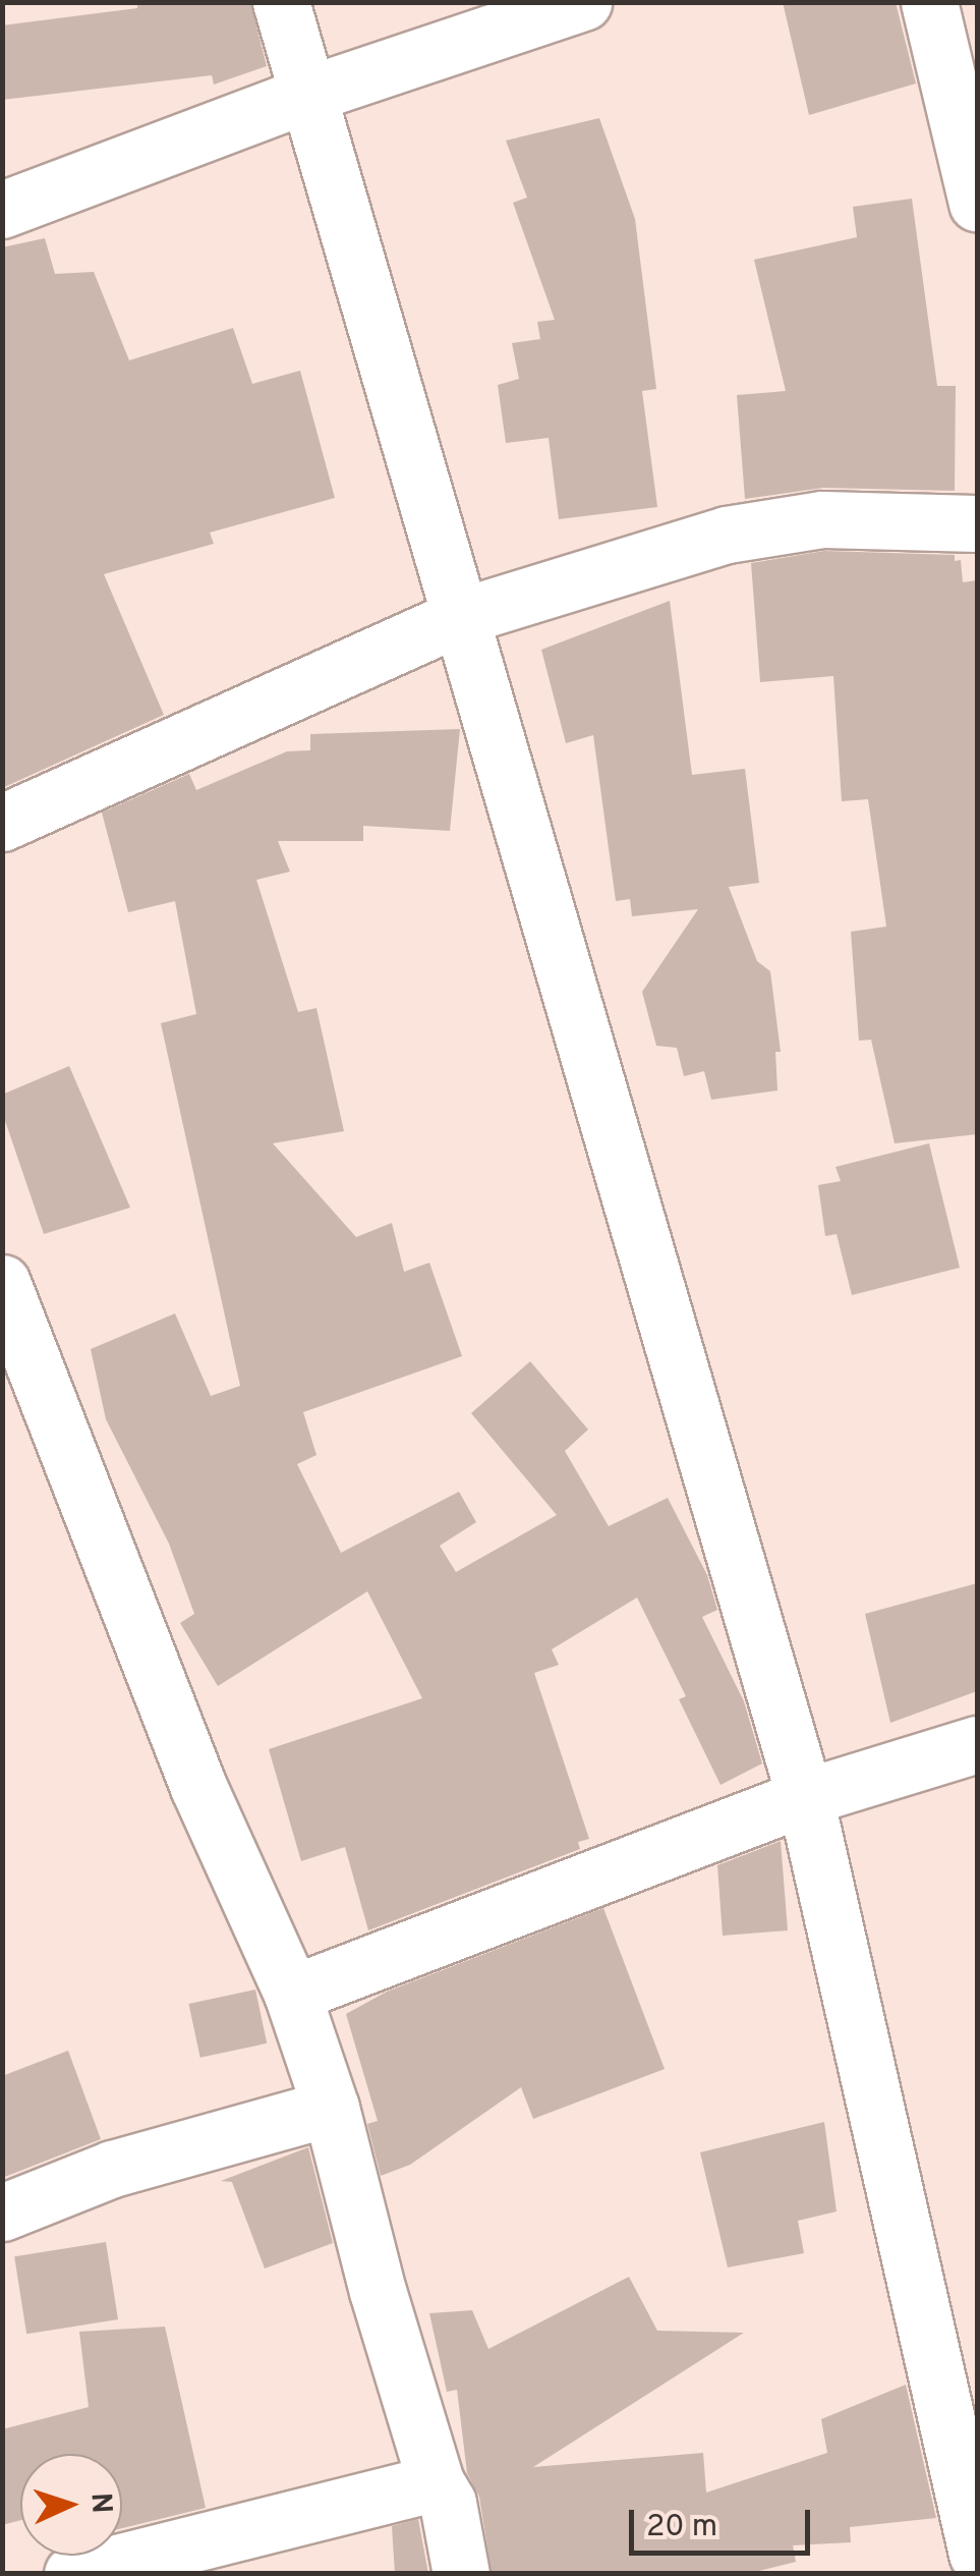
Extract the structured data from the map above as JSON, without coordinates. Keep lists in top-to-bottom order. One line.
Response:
{"scale_bar":"20 m","north":"right"}
